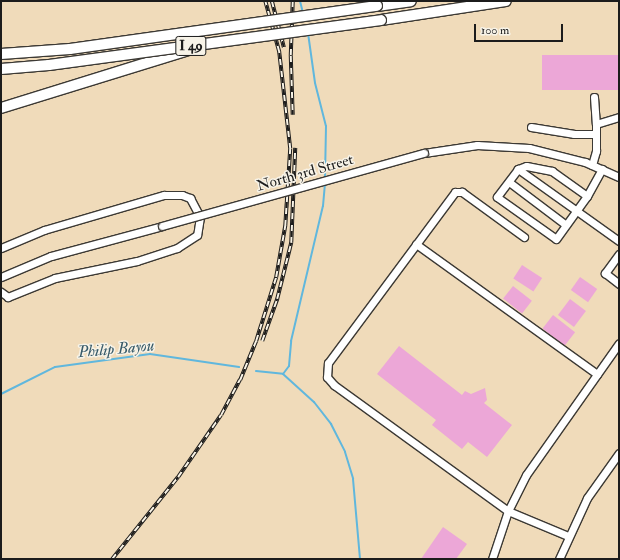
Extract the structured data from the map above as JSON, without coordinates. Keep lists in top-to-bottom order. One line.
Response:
{"streets":{"highway":["I 49"],"street":["North 3rd Street"]},"water":["Philip Bayou"],"scale_bar":"100 m"}
